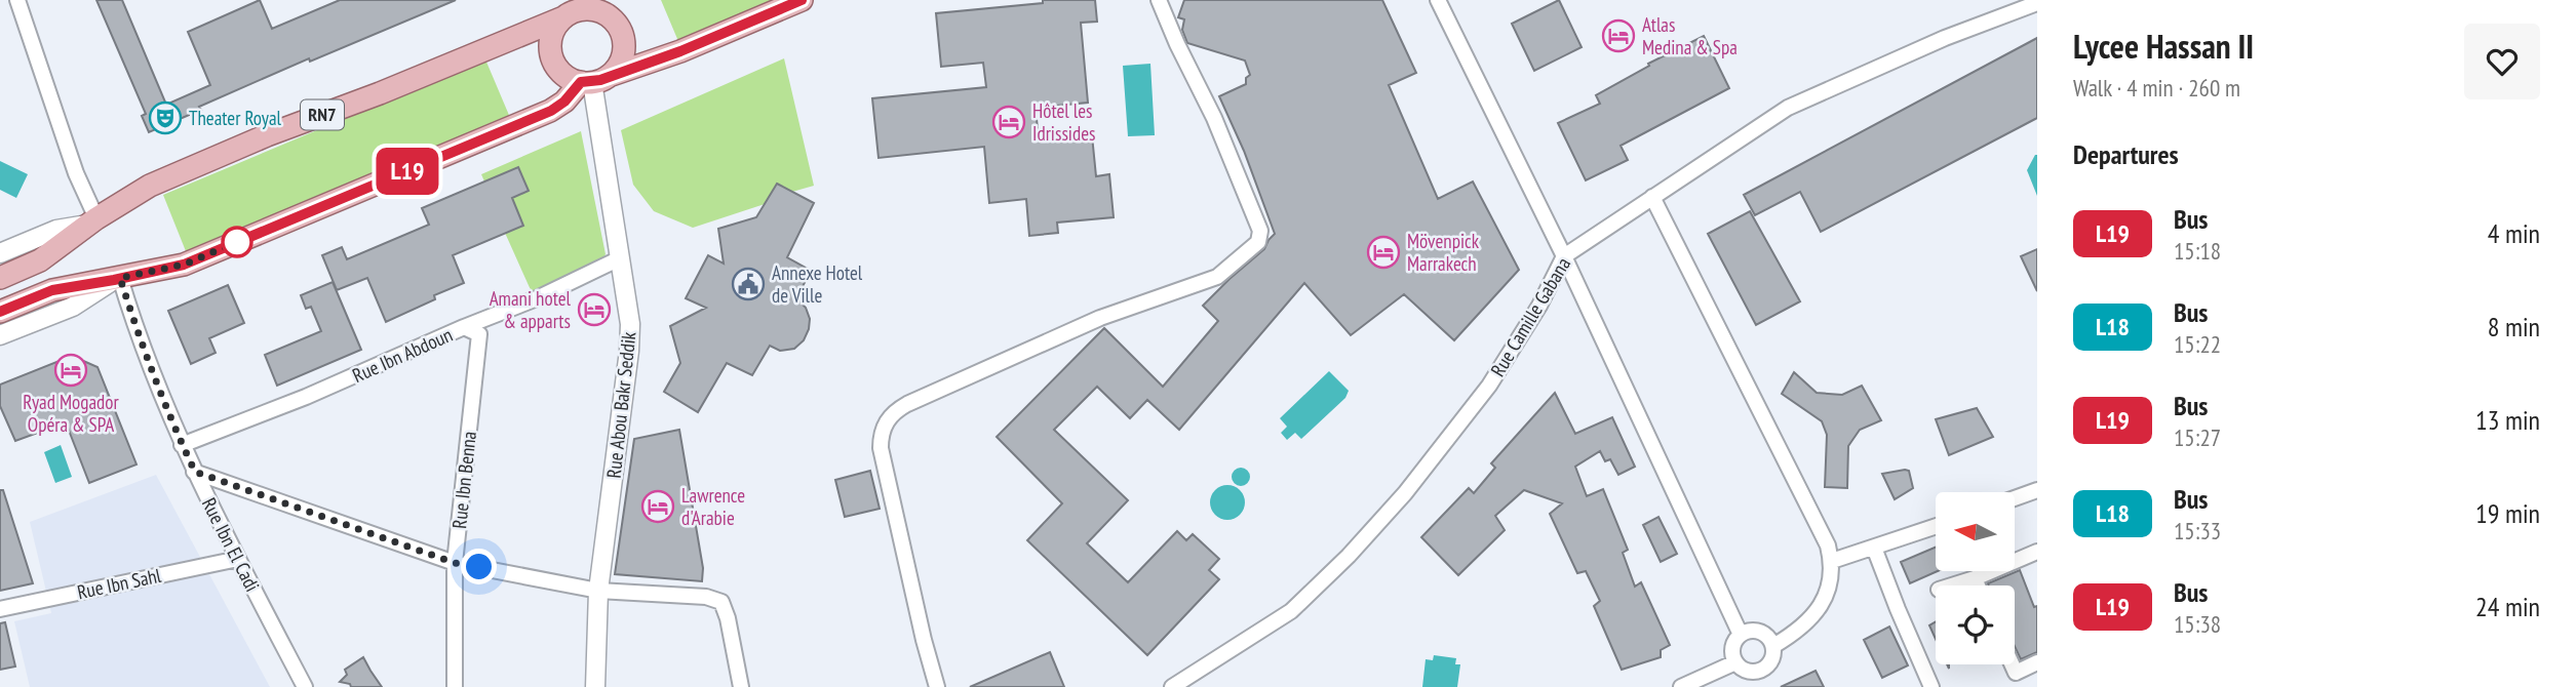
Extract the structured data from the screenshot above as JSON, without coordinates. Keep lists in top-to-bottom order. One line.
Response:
{"streets":{"main road":["RN7"],"street":["Rue Camille Gabana","Rue Ibn Abdoun","Rue Abou Bakr Seddik","Rue Ibn Benna","Rue Ibn El Cadi","Rue Ibn Sahl"]},"crossings":[["RN7","Rue Abou Bakr Seddik"],["RN7","Rue Ibn El Cadi"],["Rue Ibn Abdoun","Rue Abou Bakr Seddik"],["Rue Ibn Abdoun","Rue Ibn Benna"],["Rue Ibn Abdoun","Rue Ibn El Cadi"],["Rue Ibn El Cadi","Rue Ibn Sahl"]],"places":{"hotel":["Atlas Medina & Spa","Hôtel les Idrissides","Mövenpick Marrakech","Amani hotel & apparts","Ryad Mogador Opéra & SPA","Lawrence d'Arabie"],"theatre":["Theater Royal"],"public building":["Annexe Hotel de Ville"]},"lines":["bus line L19"],"north":"left","page":{"on_map":"L19","heading":[["Lycee Hassan II","Walk · 4 min · 260 m"],"Departures"],"list":[{"mark":"L19","name":"Bus","note":"15:18","value":"4 min"},{"mark":"L18","name":"Bus","note":"15:22","value":"8 min"},{"mark":"L19","name":"Bus","note":"15:27","value":"13 min"},{"mark":"L18","name":"Bus","note":"15:33","value":"19 min"},{"mark":"L19","name":"Bus","note":"15:38","value":"24 min"}]}}
